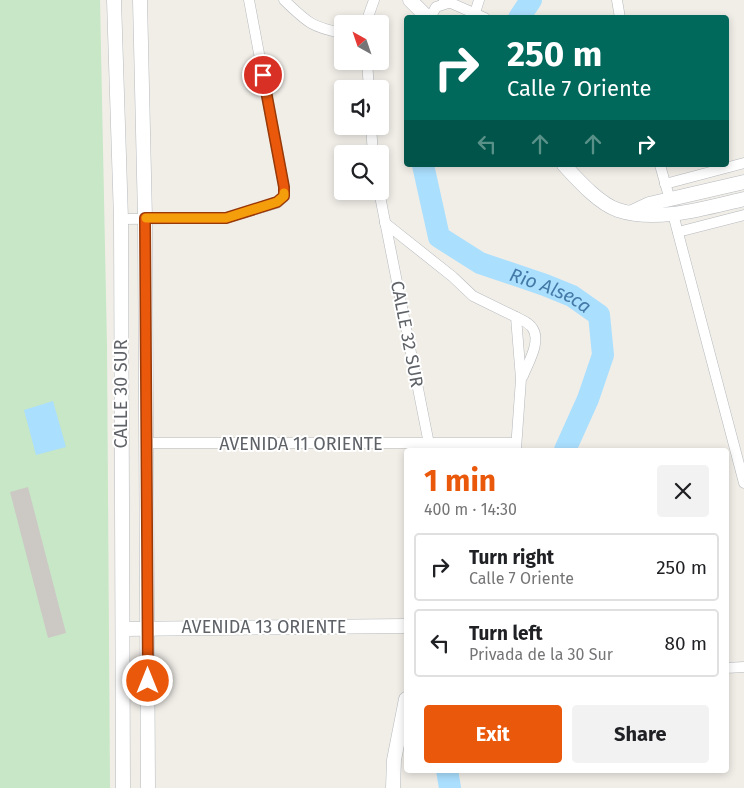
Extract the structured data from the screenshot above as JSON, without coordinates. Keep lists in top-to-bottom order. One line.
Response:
{"streets":{"main road":["CALLE 30 SUR","AVENIDA 13 ORIENTE"],"street":["CALLE 32 SUR","AVENIDA 11 ORIENTE"]},"crossings":[["CALLE 32 SUR","AVENIDA 11 ORIENTE"],["CALLE 30 SUR","AVENIDA 11 ORIENTE"],["CALLE 30 SUR","AVENIDA 13 ORIENTE"]],"water":["Rio Alseca"],"north":"top left","page":{"turn":["250 m","Calle 7 Oriente"],"heading":["1 min","400 m · 14:30"],"list":[{"name":"Turn right","note":"Calle 7 Oriente","value":"250 m"},{"name":"Turn left","note":"Privada de la 30 Sur","value":"80 m"}],"buttons":["Exit","Share"]}}
